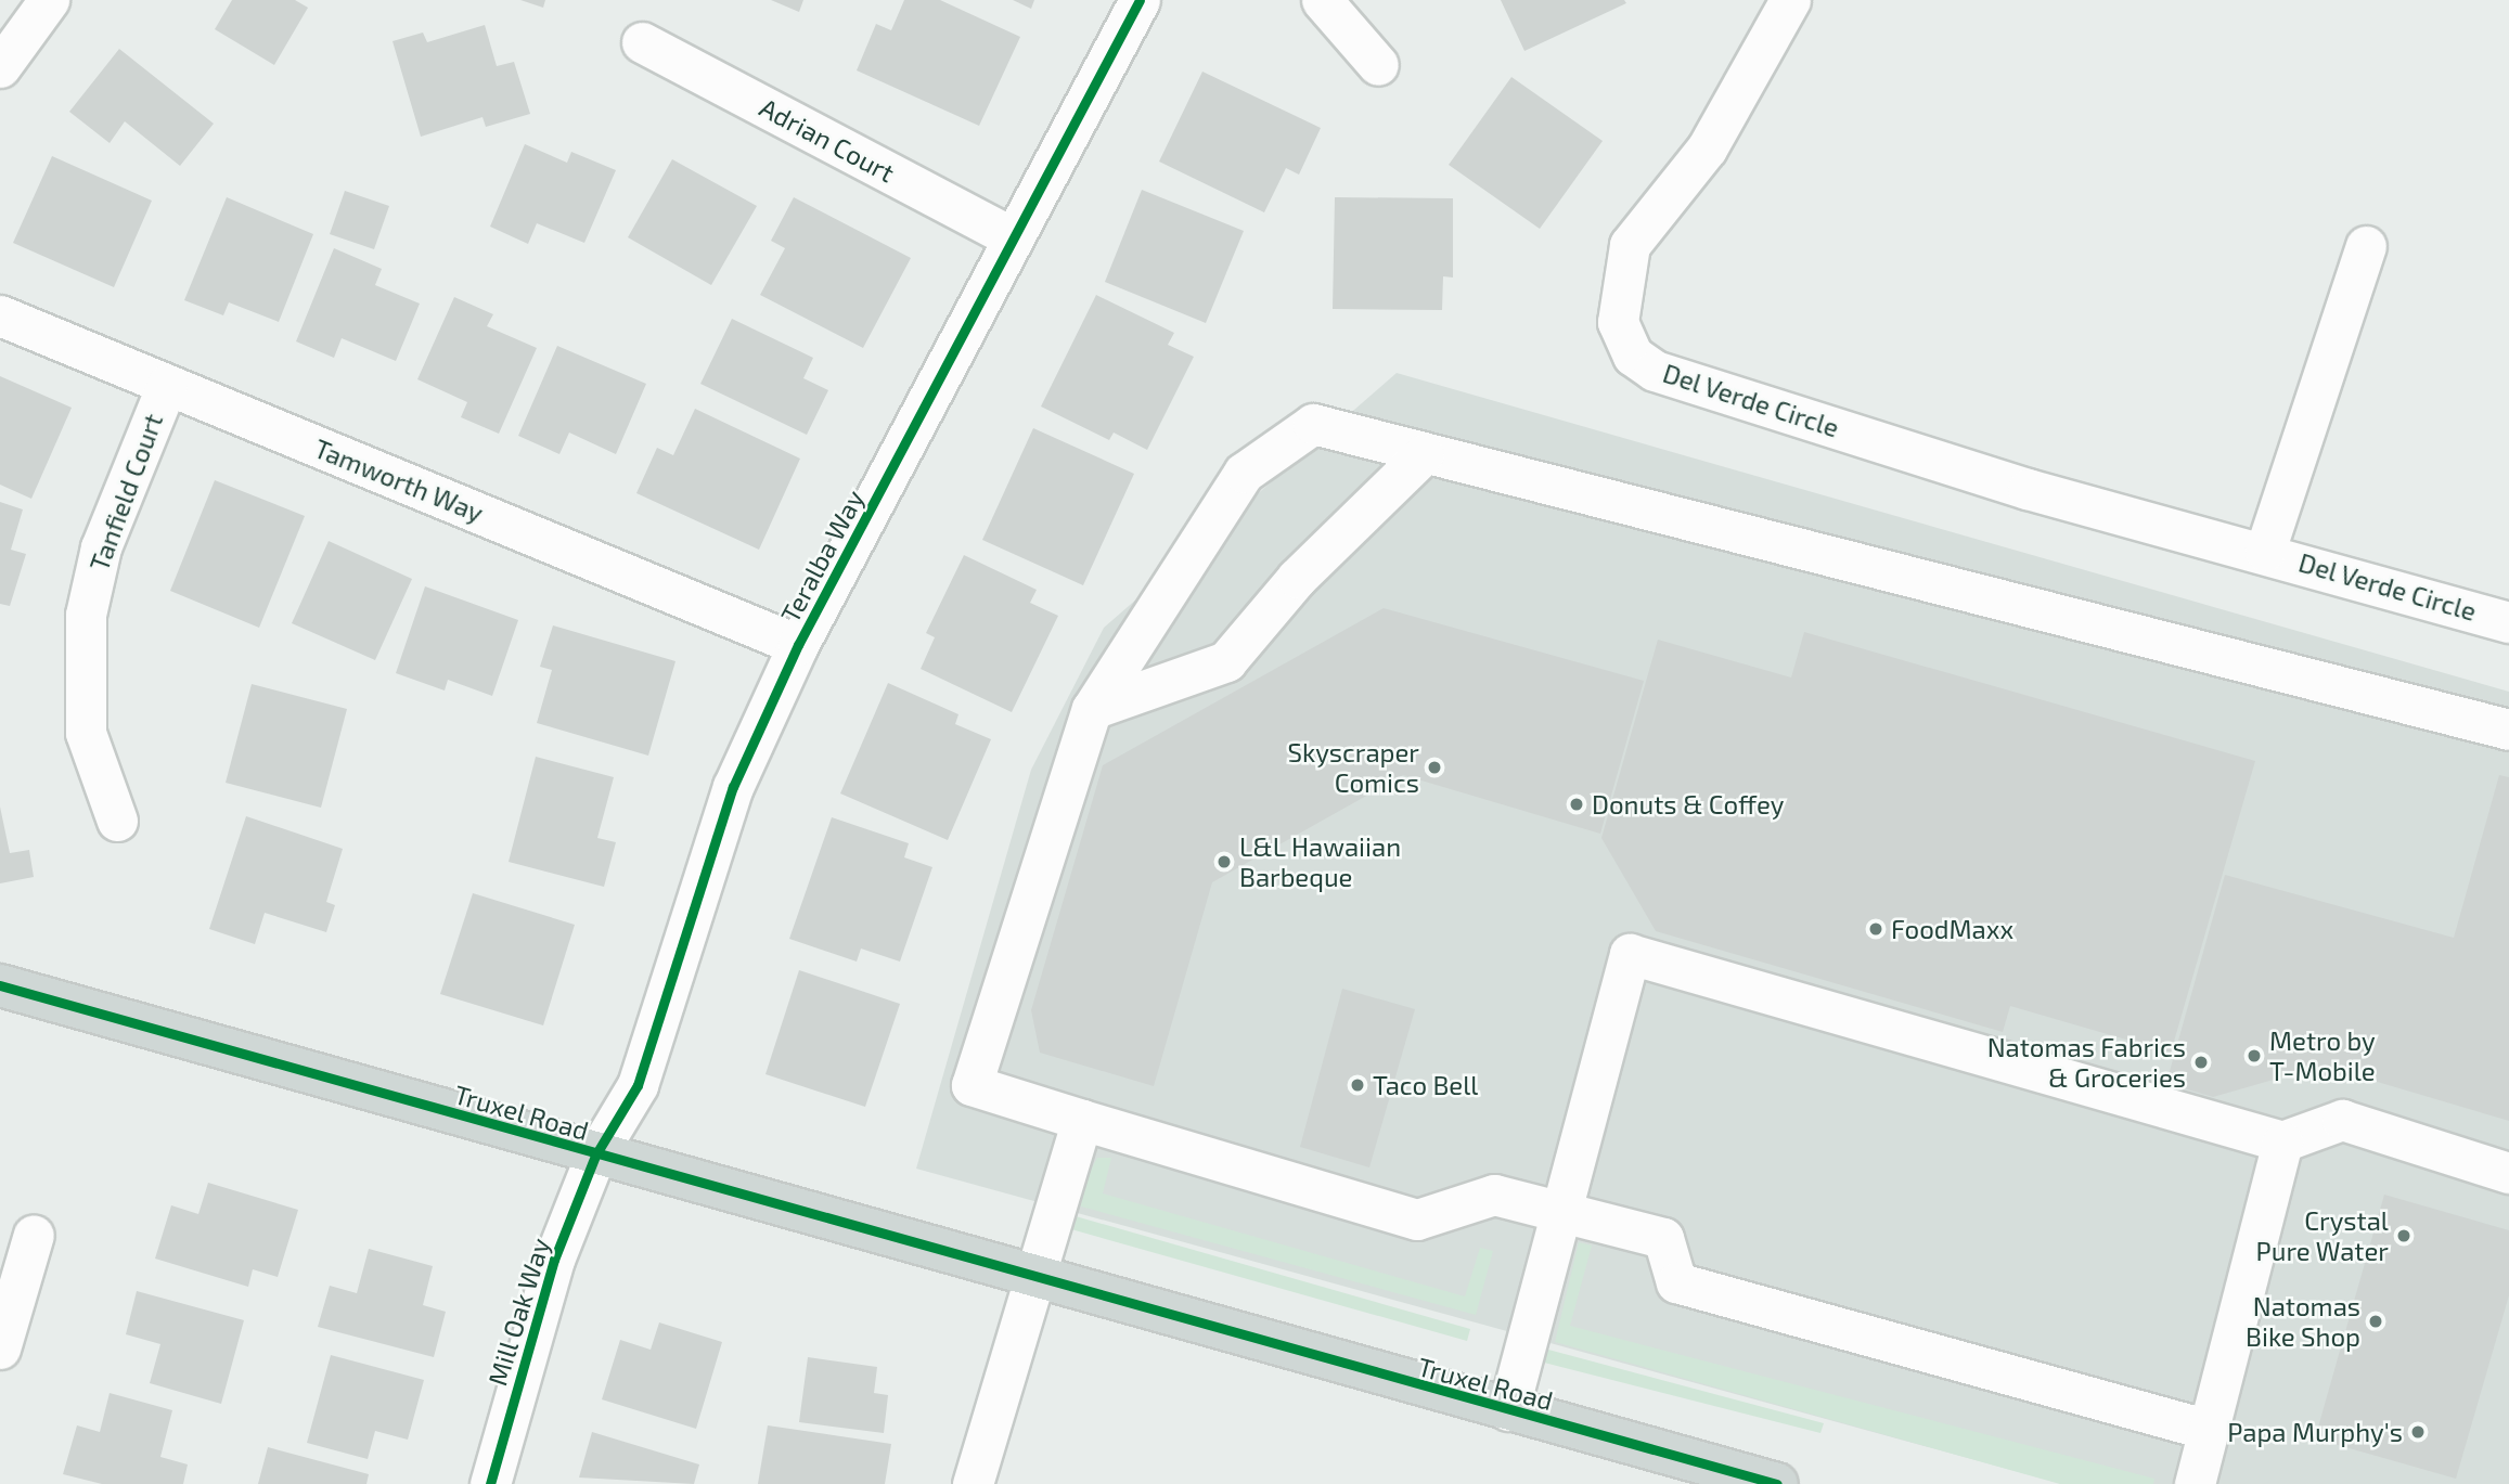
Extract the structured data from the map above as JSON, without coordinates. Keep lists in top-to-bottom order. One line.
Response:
{"streets":{"main road":["Truxel Road"],"street":["Adrian Court","Del Verde Circle","Tamworth Way","Tanfield Court","Teralba Way","Mill Oak Way"]},"crossings":[["Adrian Court","Teralba Way"],["Tamworth Way","Tanfield Court"],["Tamworth Way","Teralba Way"],["Teralba Way","Truxel Road"],["Teralba Way","Mill Oak Way"],["Truxel Road","Mill Oak Way"]],"places":["Skyscraper Comics","Donuts & Coffey","L&L Hawaiian Barbeque","FoodMaxx","Metro by T-Mobile","Natomas Fabrics & Groceries","Taco Bell","Crystal Pure Water","Natomas Bike Shop","Papa Murphy's"]}
